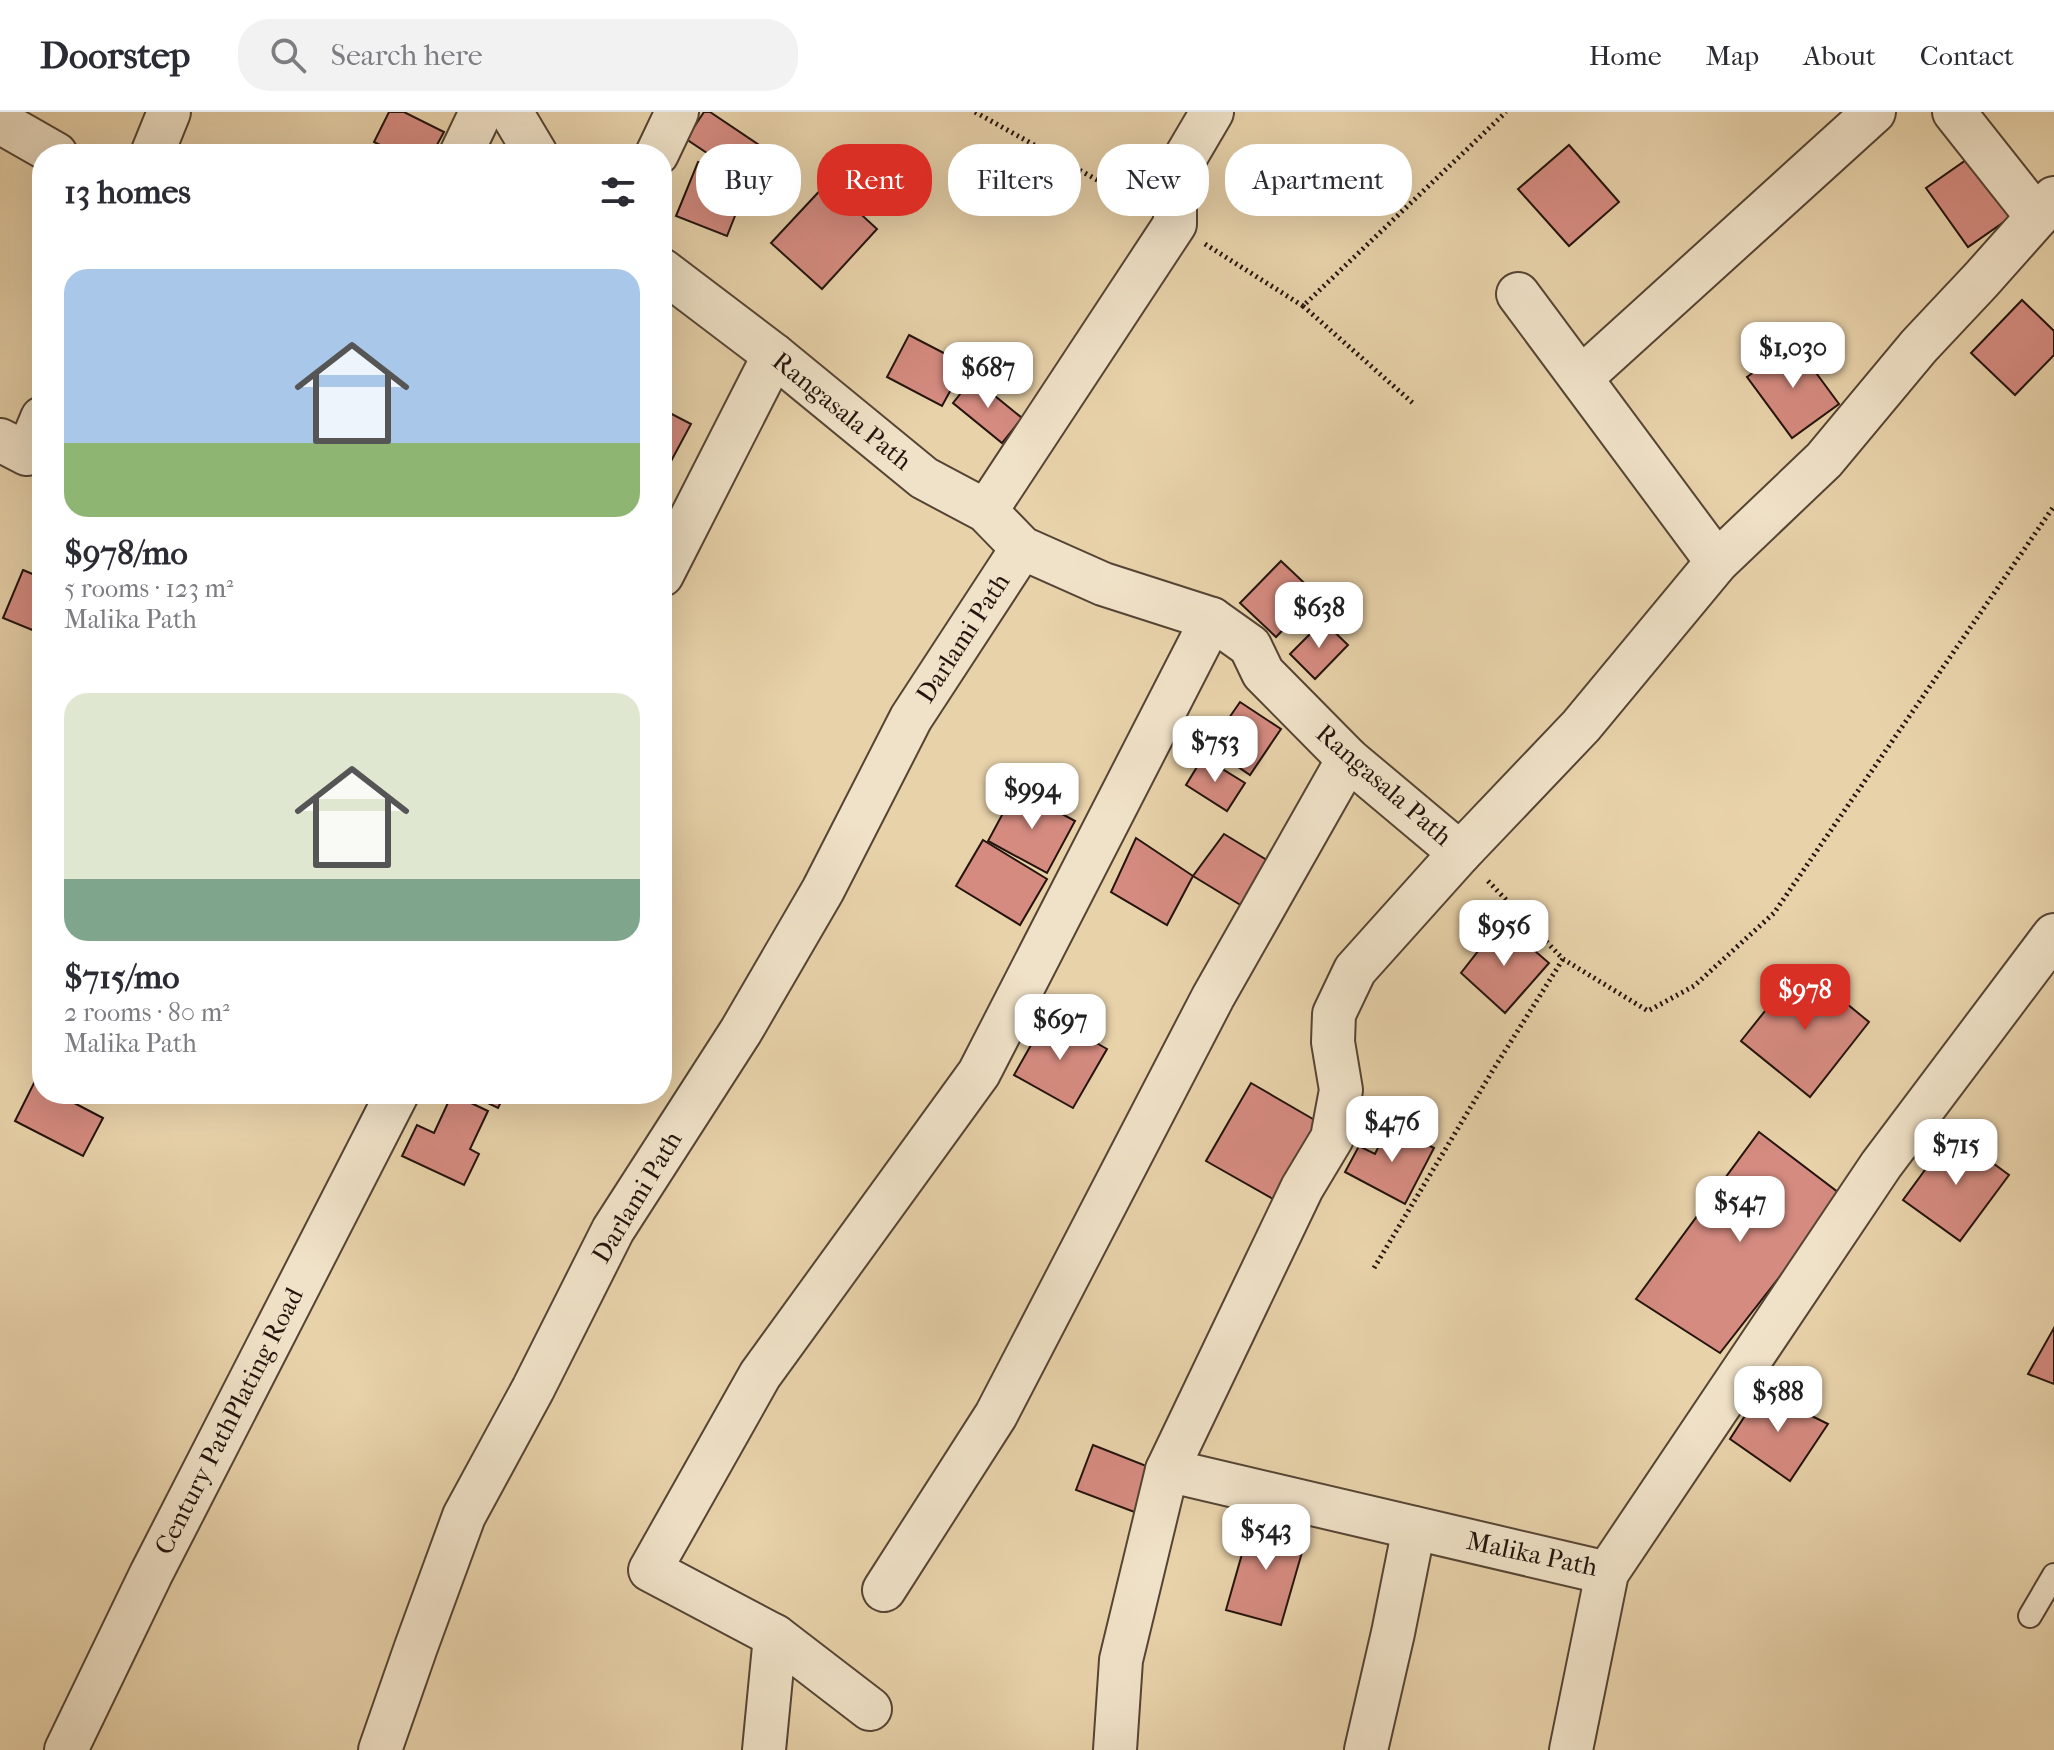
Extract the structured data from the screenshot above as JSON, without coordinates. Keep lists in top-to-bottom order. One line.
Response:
{"streets":{"street":["Rangasala Path","Darlami Path","Century PathPlating Road","Malika Path"]},"crossings":[["Rangasala Path","Darlami Path"]],"page":{"header":"Doorstep","search":"Search here","nav":["Home","Map","About","Contact"],"chip":["Buy","Rent","Filters","New","Apartment"],"heading":"13 homes","list":[{"name":"$978/mo","note":"5 rooms · 123 m² · Malika Path"},{"name":"$715/mo","note":"2 rooms · 80 m² · Malika Path"}],"price":["$1,030","$687","$638","$753","$994","$956","$978","$697","$476","$715","$547","$588","$543"]}}
